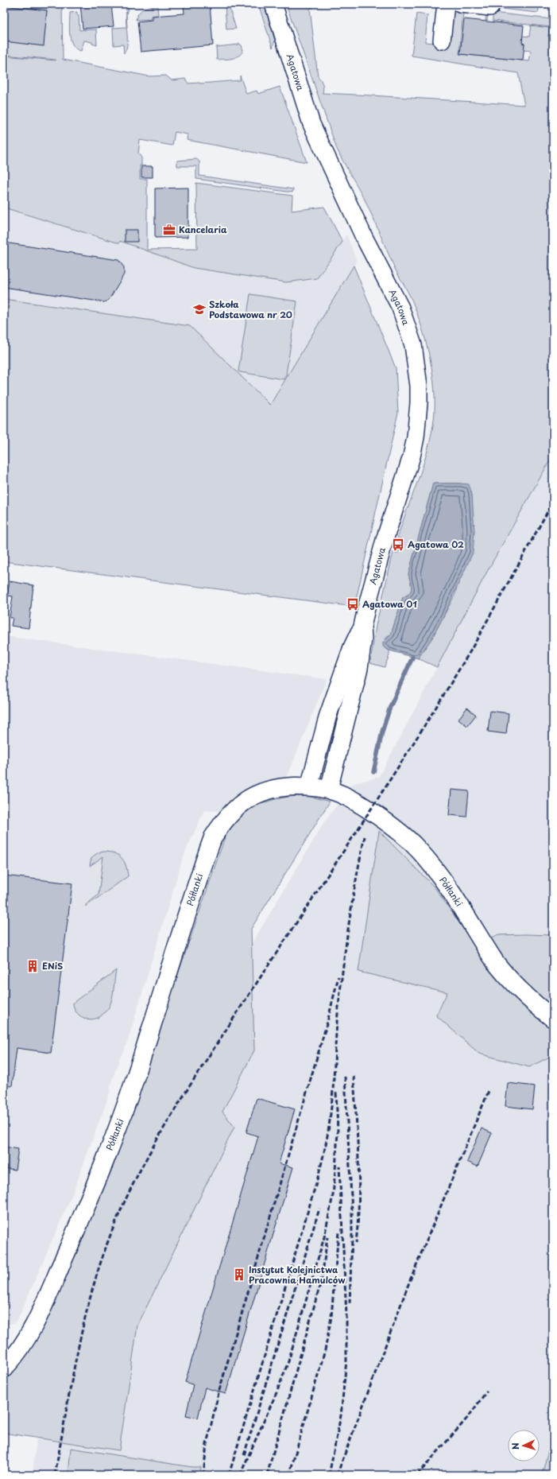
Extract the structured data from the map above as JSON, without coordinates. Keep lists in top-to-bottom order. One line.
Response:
{"streets":{"street":["Agatowa","Półłanki"]},"crossings":[["Agatowa","Półłanki"]],"places":{"office":["Kancelaria"],"school or university":["Szkoła Podstawowa nr 20"],"bus stop":["Agatowa 02","Agatowa 01"],"building":["ENiS","Instytut Kolejnictwa Pracownia Hamulców"]},"north":"left"}
